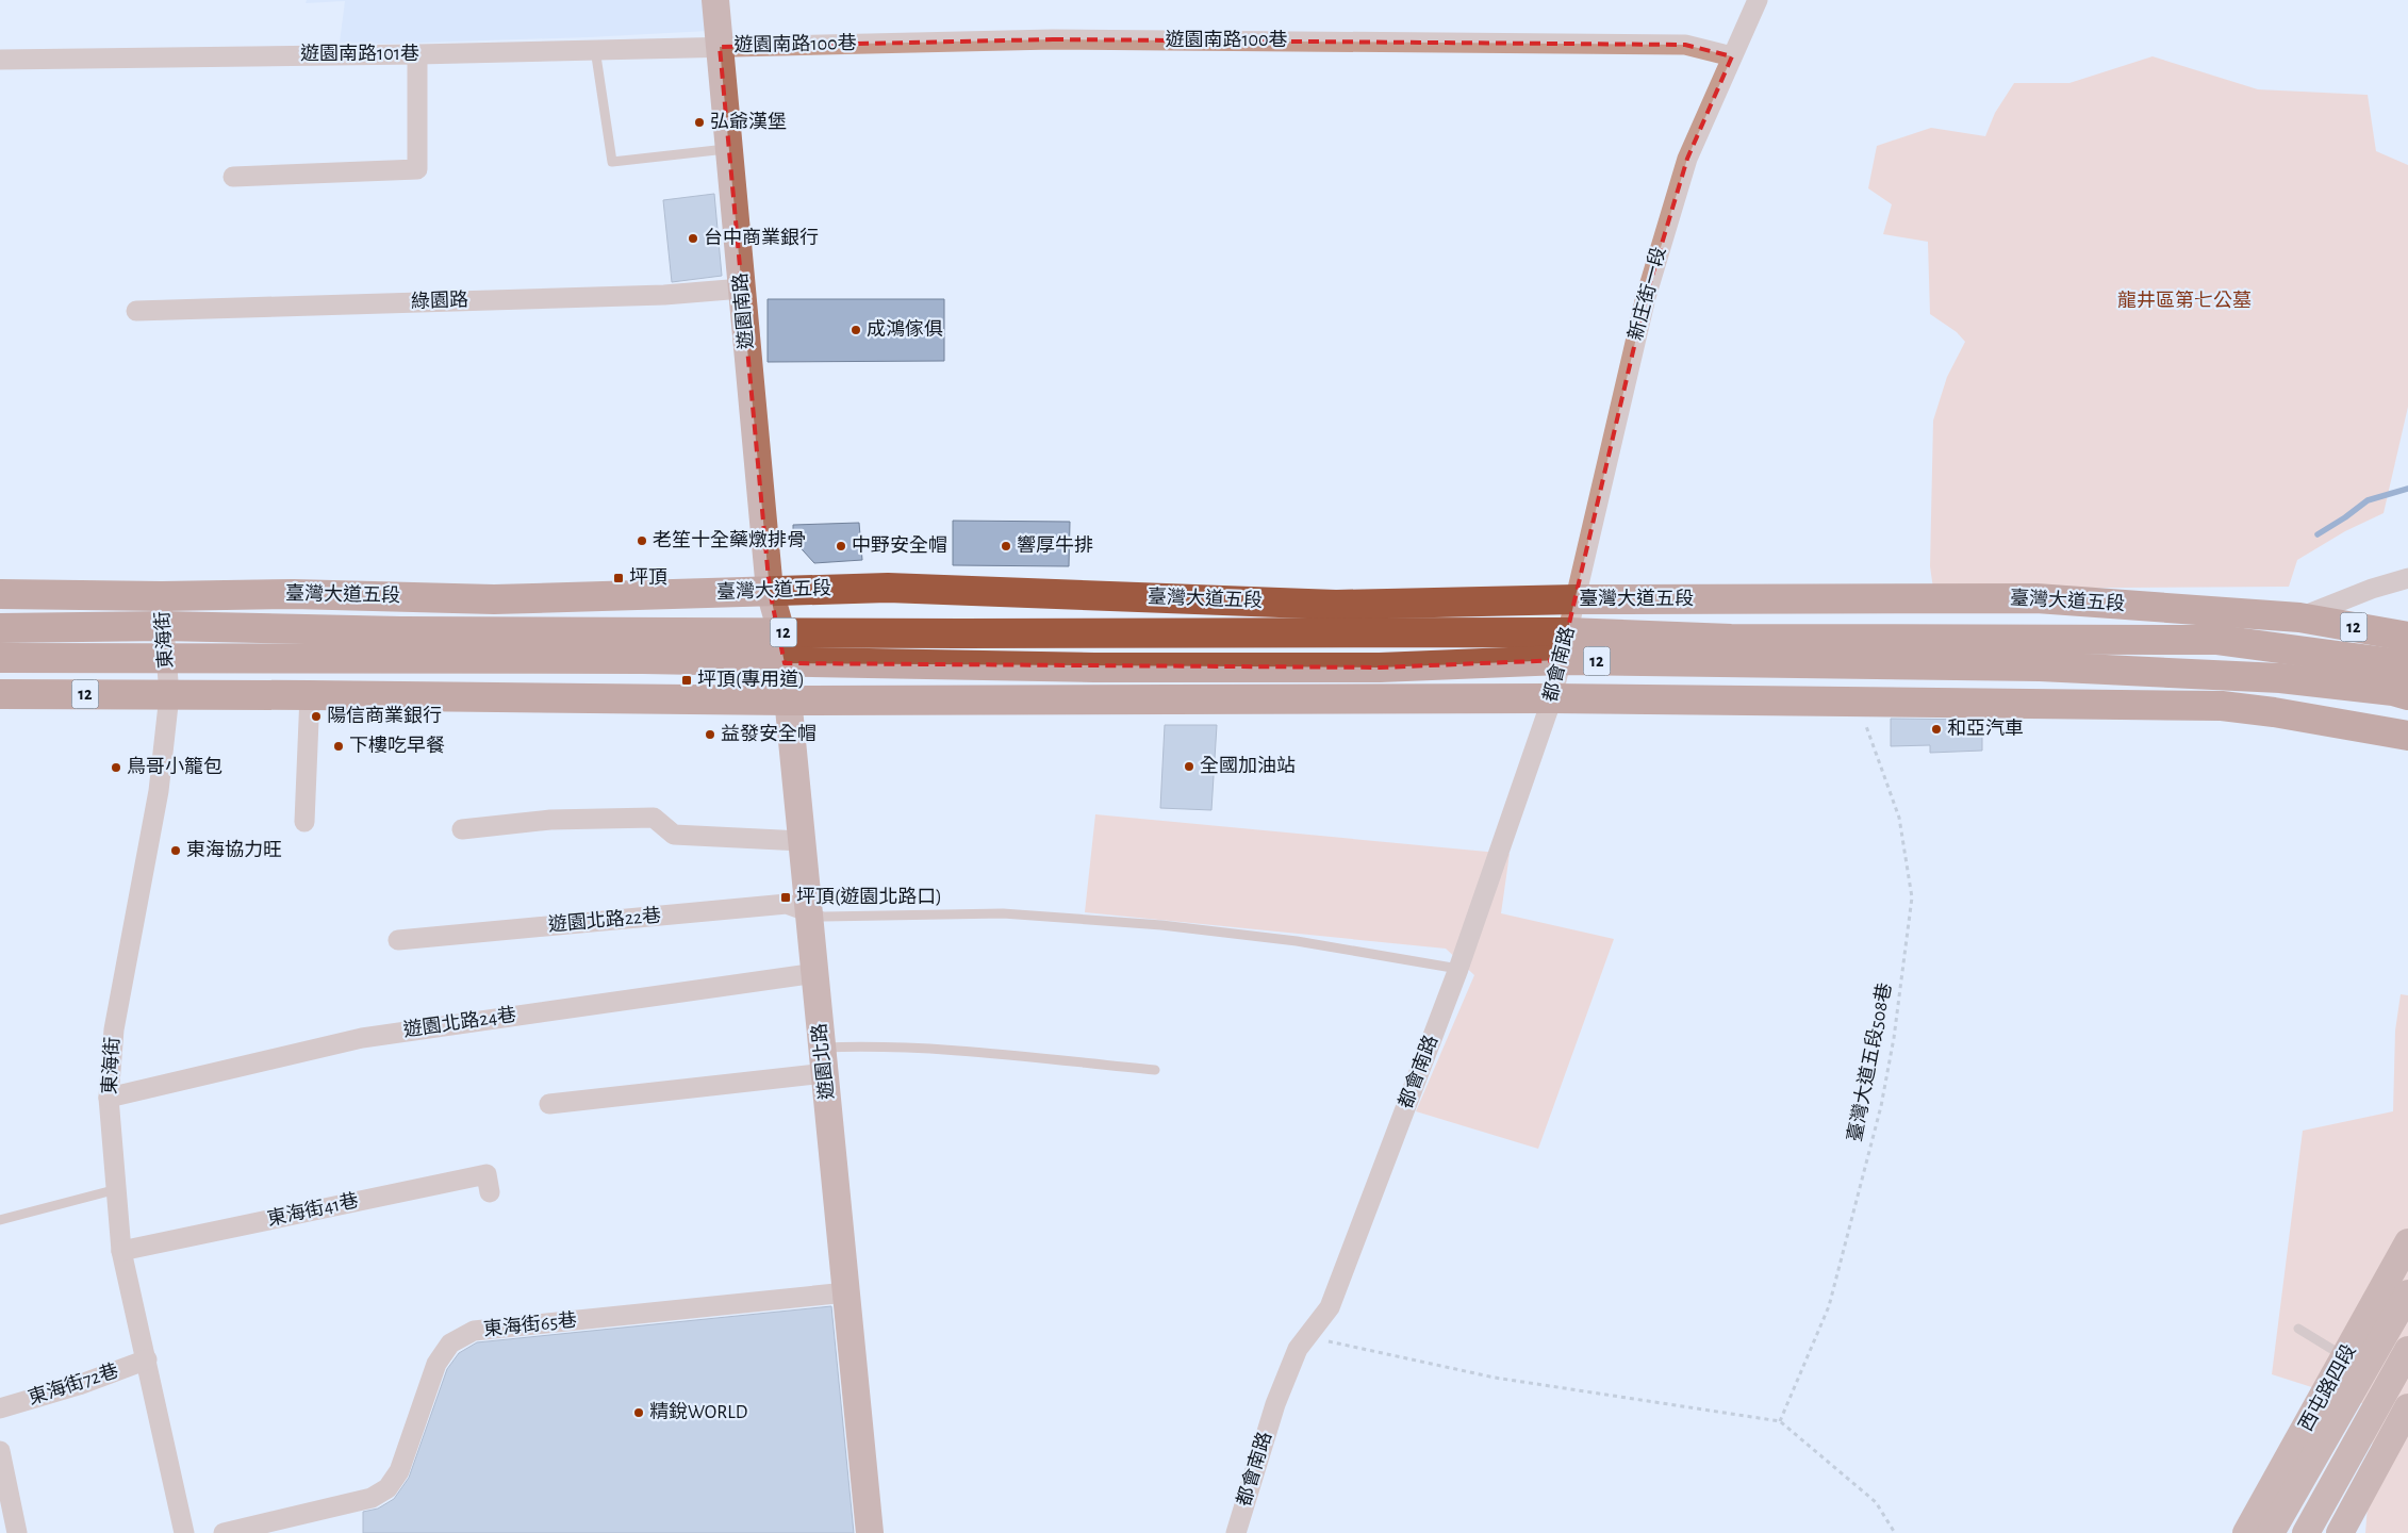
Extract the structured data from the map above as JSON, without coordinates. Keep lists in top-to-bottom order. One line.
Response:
{"streets":{"main road":["臺灣大道五段","12"],"street":["遊園南路100巷","遊園南路101巷","新庄街一段","綠園路","遊園南路","東海街","都會南路","遊園北路22巷","遊園北路24巷","遊園北路","東海街41巷","東海街65巷","東海街72巷","西屯路四段"],"path":["臺灣大道五段508巷"]},"crossings":[["遊園南路100巷","遊園南路101巷"],["遊園南路100巷","新庄街一段"],["遊園南路100巷","遊園南路"],["遊園南路101巷","遊園南路"],["新庄街一段","臺灣大道五段"],["新庄街一段","都會南路"],["綠園路","遊園南路"],["遊園南路","臺灣大道五段"],["遊園南路","遊園北路"],["臺灣大道五段","東海街"],["臺灣大道五段","都會南路"],["臺灣大道五段","遊園北路"],["12","東海街"],["12","都會南路"],["12","遊園北路"],["12","臺灣大道五段508巷"],["東海街","遊園北路24巷"],["東海街","東海街41巷"],["東海街","東海街72巷"],["遊園北路22巷","遊園北路"],["遊園北路24巷","遊園北路"],["遊園北路","東海街65巷"]],"parks":["龍井區第七公墓"],"places":{"other":["弘爺漢堡","台中商業銀行","成鴻傢俱","老笙十全藥燉排骨","中野安全帽","響厚牛排","陽信商業銀行","和亞汽車","益發安全帽","下樓吃早餐","全國加油站","鳥哥小籠包","東海協力旺","精銳WORLD"],"transit":["坪頂","坪頂(專用道)","坪頂(遊園北路口)"]}}
